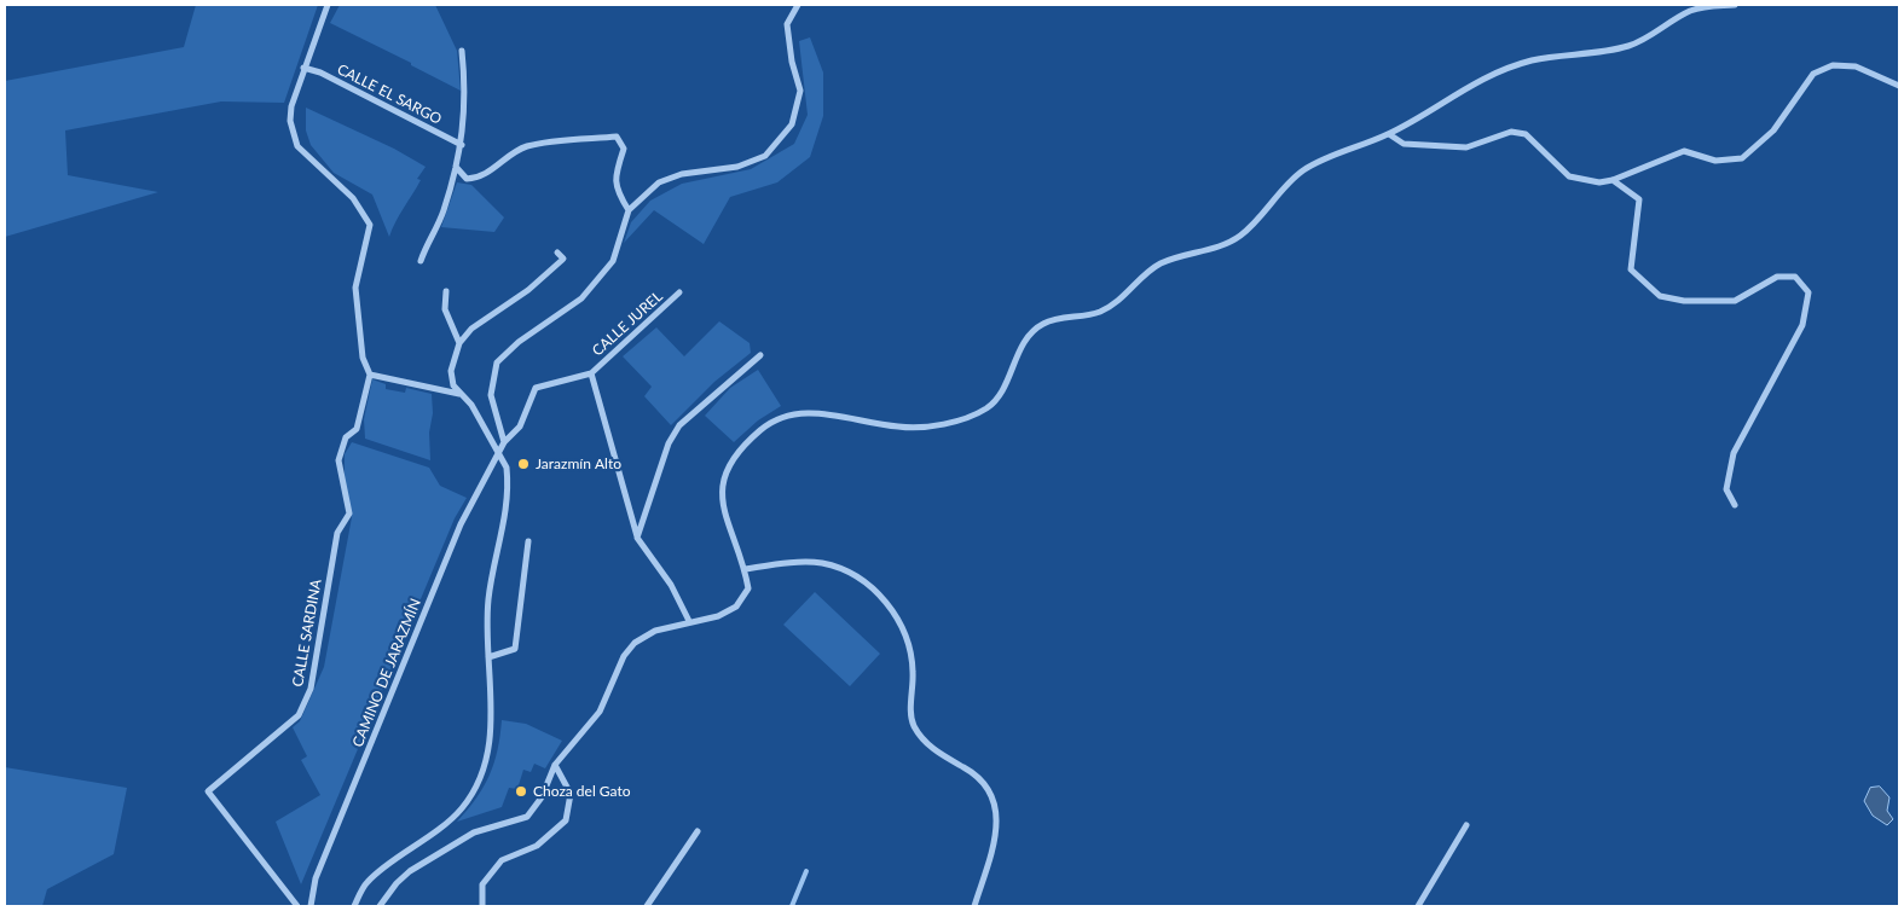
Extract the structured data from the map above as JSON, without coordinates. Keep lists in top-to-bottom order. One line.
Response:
{"streets":{"street":["CALLE EL SARGO","CALLE JUREL","CALLE SARDINA","CAMINO DE JARAZMÍN"]},"crossings":[["CALLE JUREL","CAMINO DE JARAZMÍN"]],"places":["Jarazmín Alto","Choza del Gato"]}
